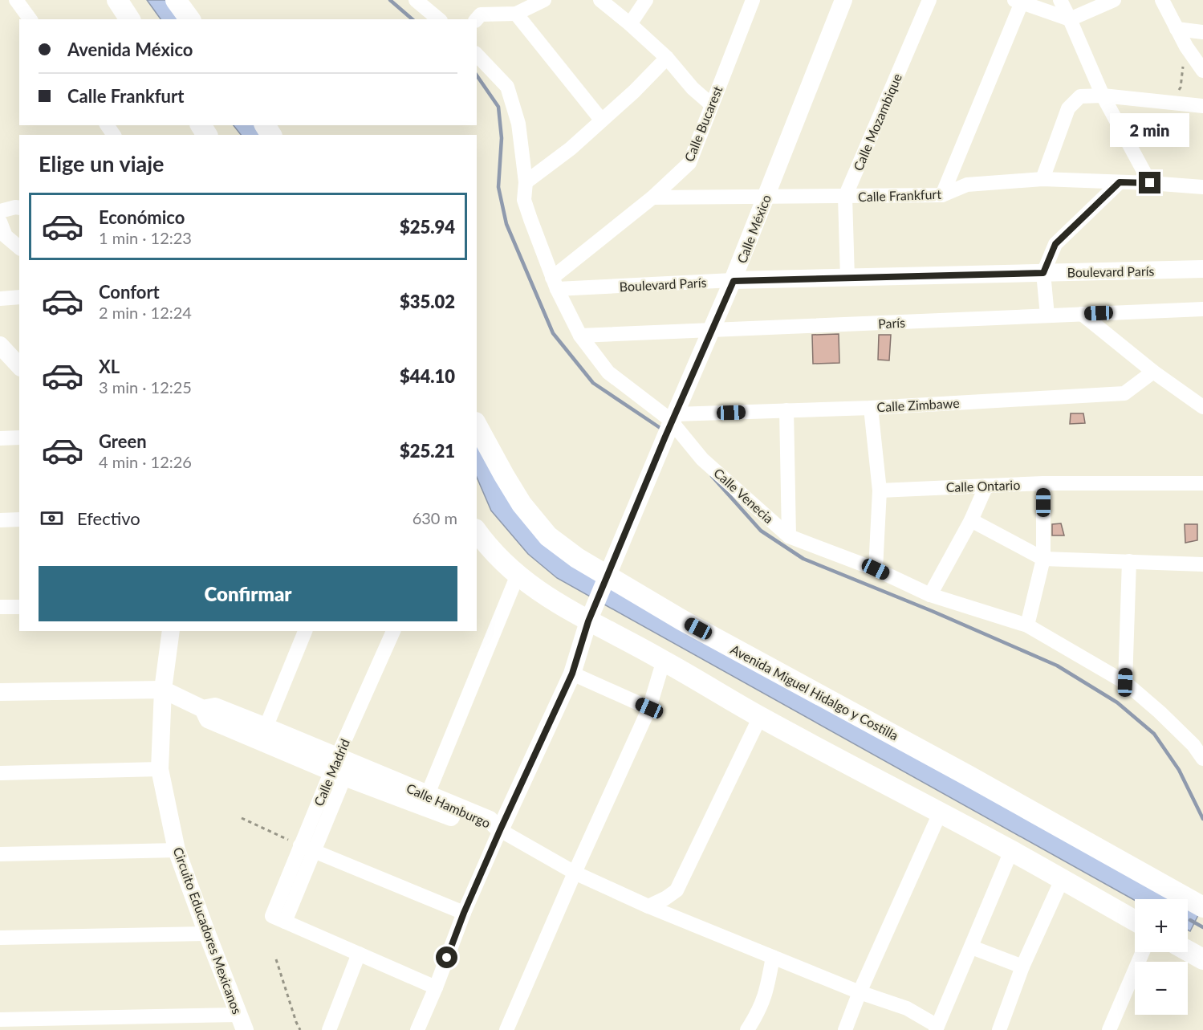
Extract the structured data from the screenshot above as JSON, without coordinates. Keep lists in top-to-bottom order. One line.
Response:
{"streets":{"main road":["Avenida Miguel Hidalgo y Costilla"],"street":["Calle Mozambique","Calle Bucarest","Calle Frankfurt","Calle México","Boulevard París","París","Calle Zimbawe","Calle Ontario","Calle Venecia","Calle Madrid","Calle Hamburgo","Circuito Educadores Mexicanos"]},"crossings":[["Calle Mozambique","Calle Frankfurt"],["Calle Mozambique","Boulevard París"],["Calle Bucarest","Calle Frankfurt"],["Calle Bucarest","Boulevard París"],["Calle Bucarest","Calle Venecia"],["Calle Frankfurt","Calle México"],["Calle México","Boulevard París"],["Calle México","París"],["Calle México","Calle Zimbawe"],["Calle México","Calle Venecia"],["Calle México","Avenida Miguel Hidalgo y Costilla"],["Calle México","Calle Hamburgo"],["Boulevard París","Calle Venecia"],["París","Calle Venecia"],["Calle Zimbawe","Calle Venecia"],["Calle Madrid","Calle Hamburgo"],["Calle Hamburgo","Circuito Educadores Mexicanos"]],"page":{"banner":["Avenida México","Calle Frankfurt"],"bubble":"2 min","heading":"Elige un viaje","list":[{"name":"Económico","note":"1 min · 12:23","value":"$25.94"},{"name":"Confort","note":"2 min · 12:24","value":"$35.02"},{"name":"XL","note":"3 min · 12:25","value":"$44.10"},{"name":"Green","note":"4 min · 12:26","value":"$25.21"}],"pay":["Efectivo","630 m"],"buttons":"Confirmar","map_buttons":["+","−"]}}
